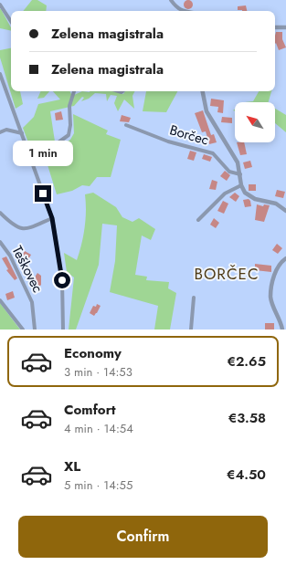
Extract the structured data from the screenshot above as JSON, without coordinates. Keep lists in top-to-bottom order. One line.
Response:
{"streets":{"street":["Borčec","Teškovec"]},"districts":["BORČEC"],"north":"top left","page":{"banner":["Zelena magistrala","Zelena magistrala"],"bubble":"1 min","list":[{"name":"Economy","note":"3 min · 14:53","value":"€2.65"},{"name":"Comfort","note":"4 min · 14:54","value":"€3.58"},{"name":"XL","note":"5 min · 14:55","value":"€4.50"}],"buttons":"Confirm"}}
